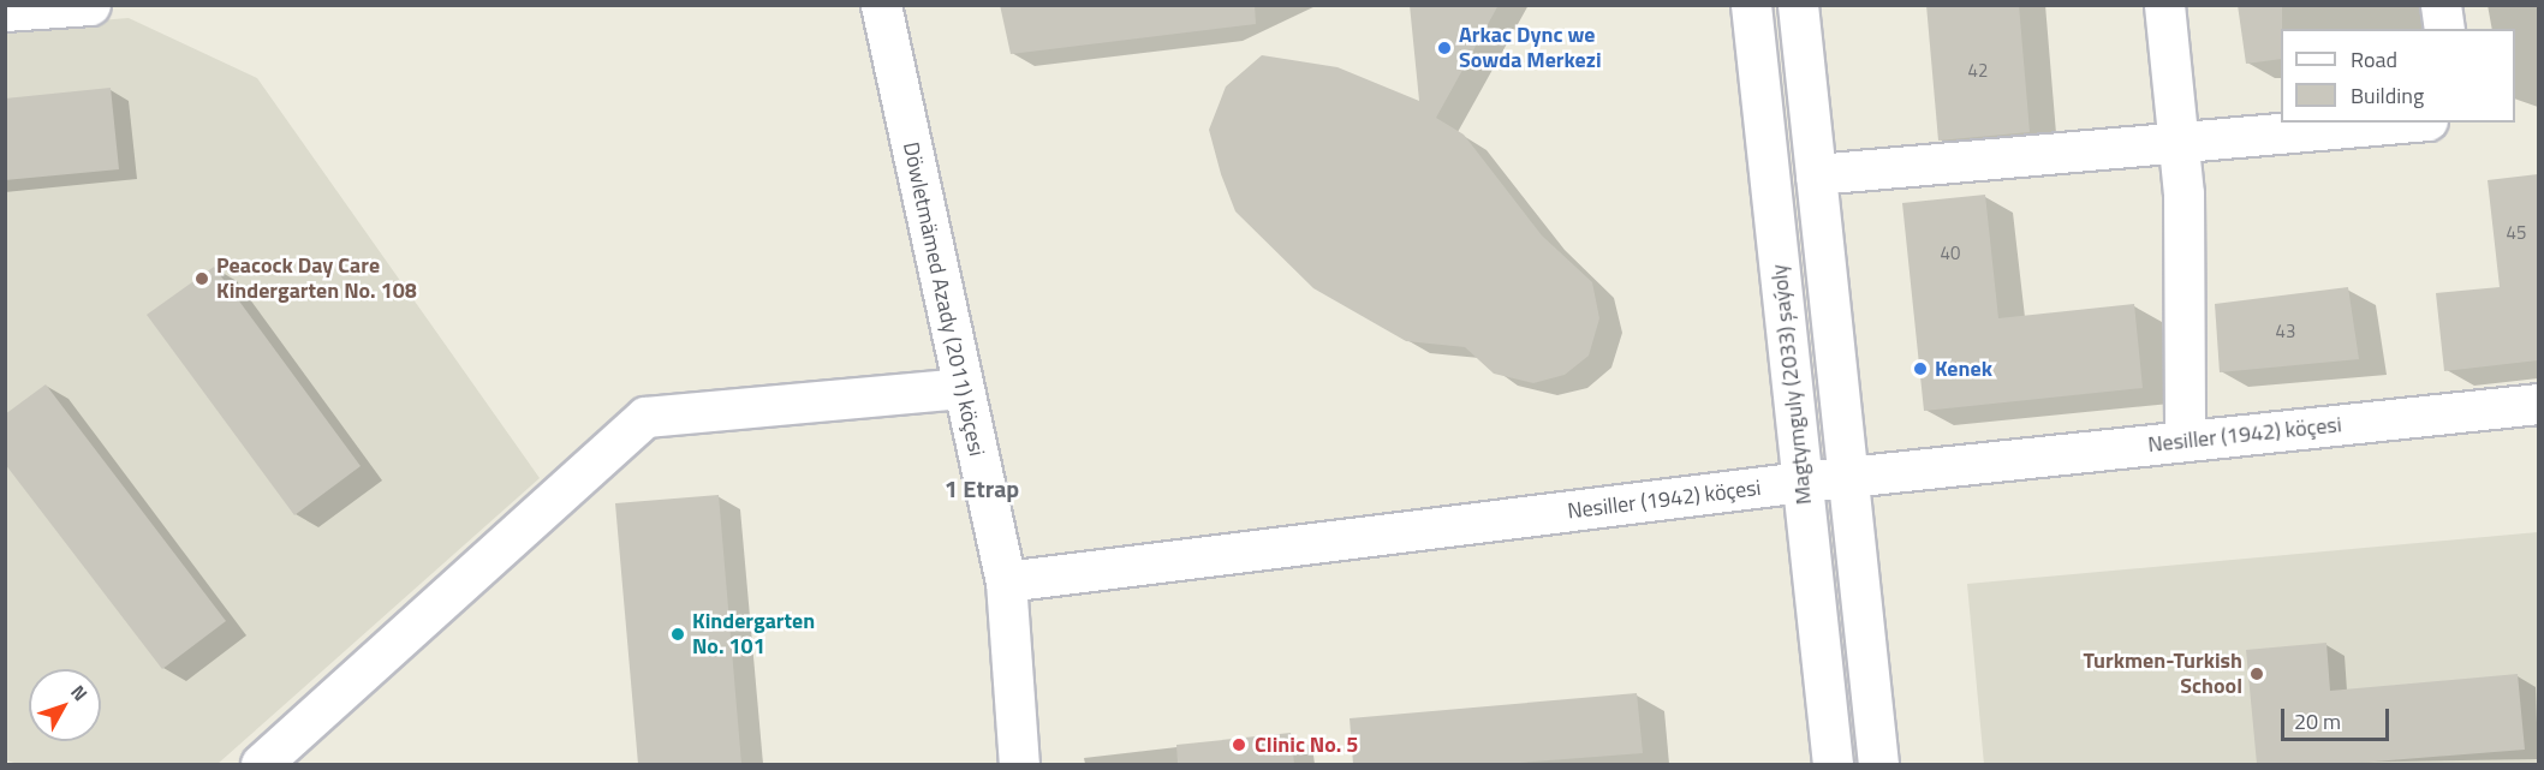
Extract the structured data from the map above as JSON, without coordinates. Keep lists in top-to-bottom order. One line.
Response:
{"streets":{"street":["Döwletmämed Azady (2011) köçesi","Magtymguly (2033) şaýoly","Nesiller (1942) köçesi"]},"crossings":[["Döwletmämed Azady (2011) köçesi","Nesiller (1942) köçesi"],["Magtymguly (2033) şaýoly","Nesiller (1942) köçesi"]],"districts":["1 Etrap"],"places":["Arkac Dync we Sowda Merkezi","Peacock Day Care Kindergarten No. 108","Kenek","Kindergarten No. 101","Turkmen-Turkish School","Clinic No. 5"],"house_numbers":["42","45","40","43"],"legend":["Road","Building"],"scale_bar":"20 m","north":"top right"}
